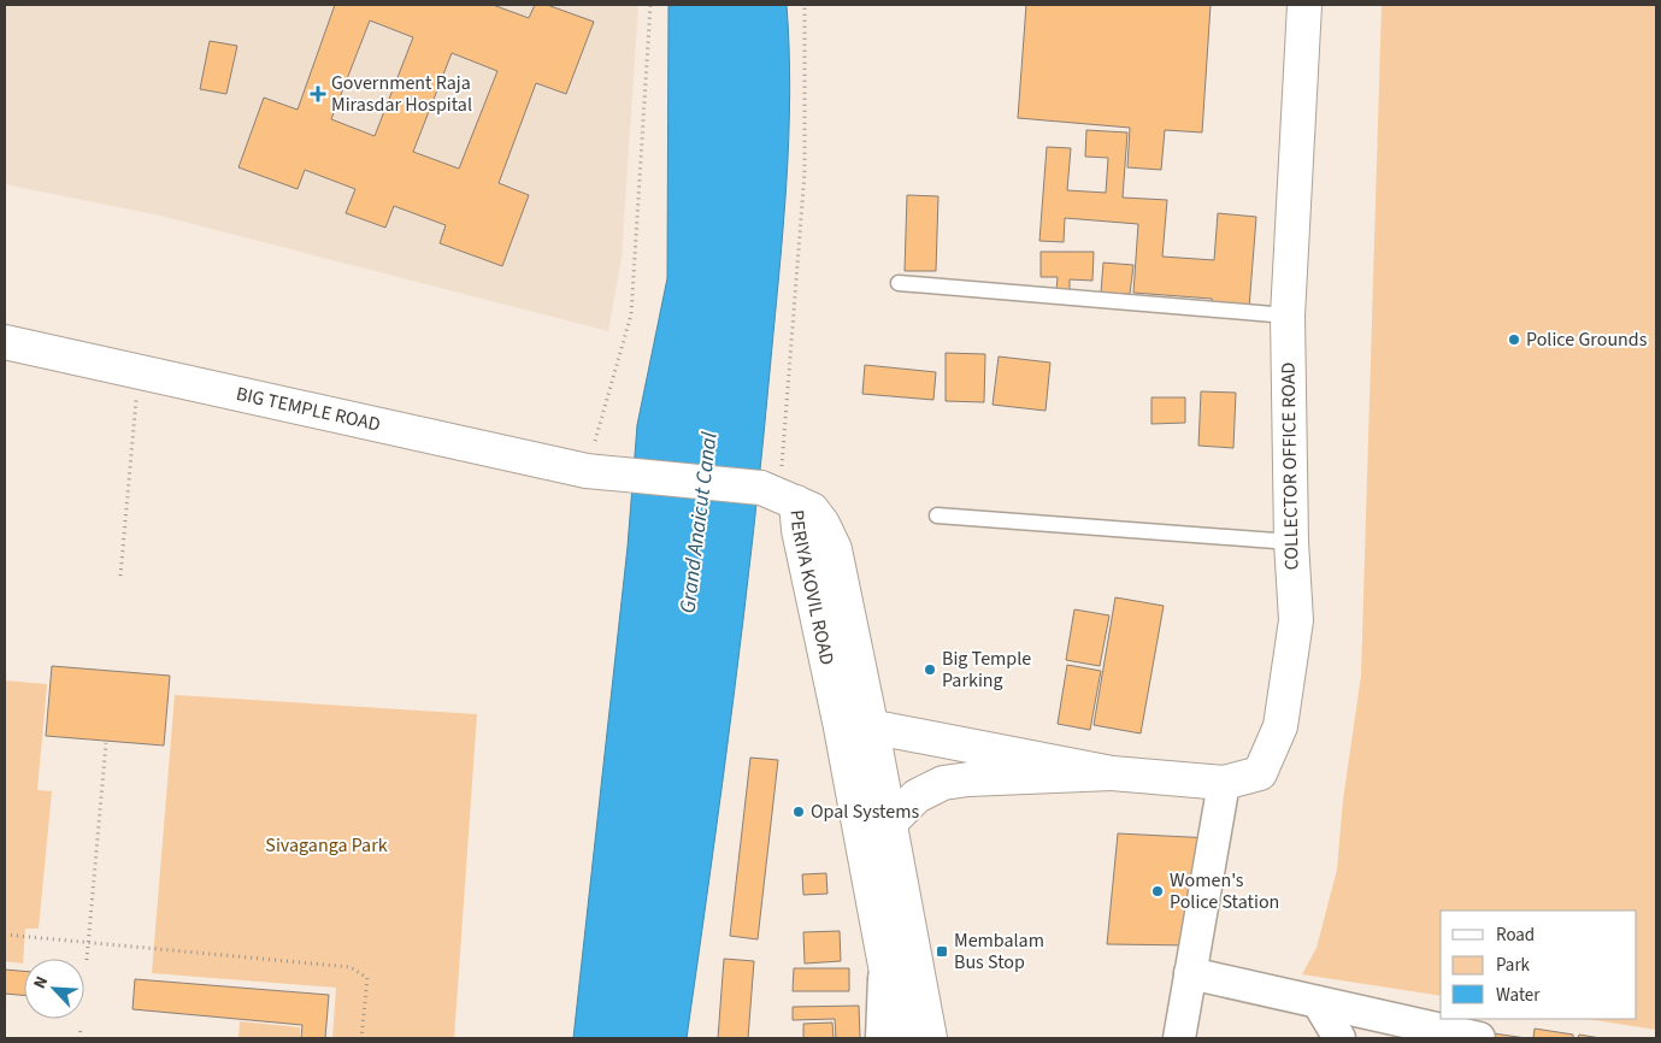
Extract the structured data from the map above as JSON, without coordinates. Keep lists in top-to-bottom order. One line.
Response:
{"streets":{"main road":["BIG TEMPLE ROAD","COLLECTOR OFFICE ROAD","PERIYA KOVIL ROAD"]},"crossings":[["BIG TEMPLE ROAD","PERIYA KOVIL ROAD"]],"water":["Grand Anaicut Canal"],"parks":["Sivaganga Park"],"places":{"health":["Government Raja Mirasdar Hospital"],"other":["Police Grounds","Big Temple Parking","Opal Systems","Women's Police Station"],"transit":["Membalam Bus Stop"]},"legend":["Road","Park","Water"],"north":"top left"}
